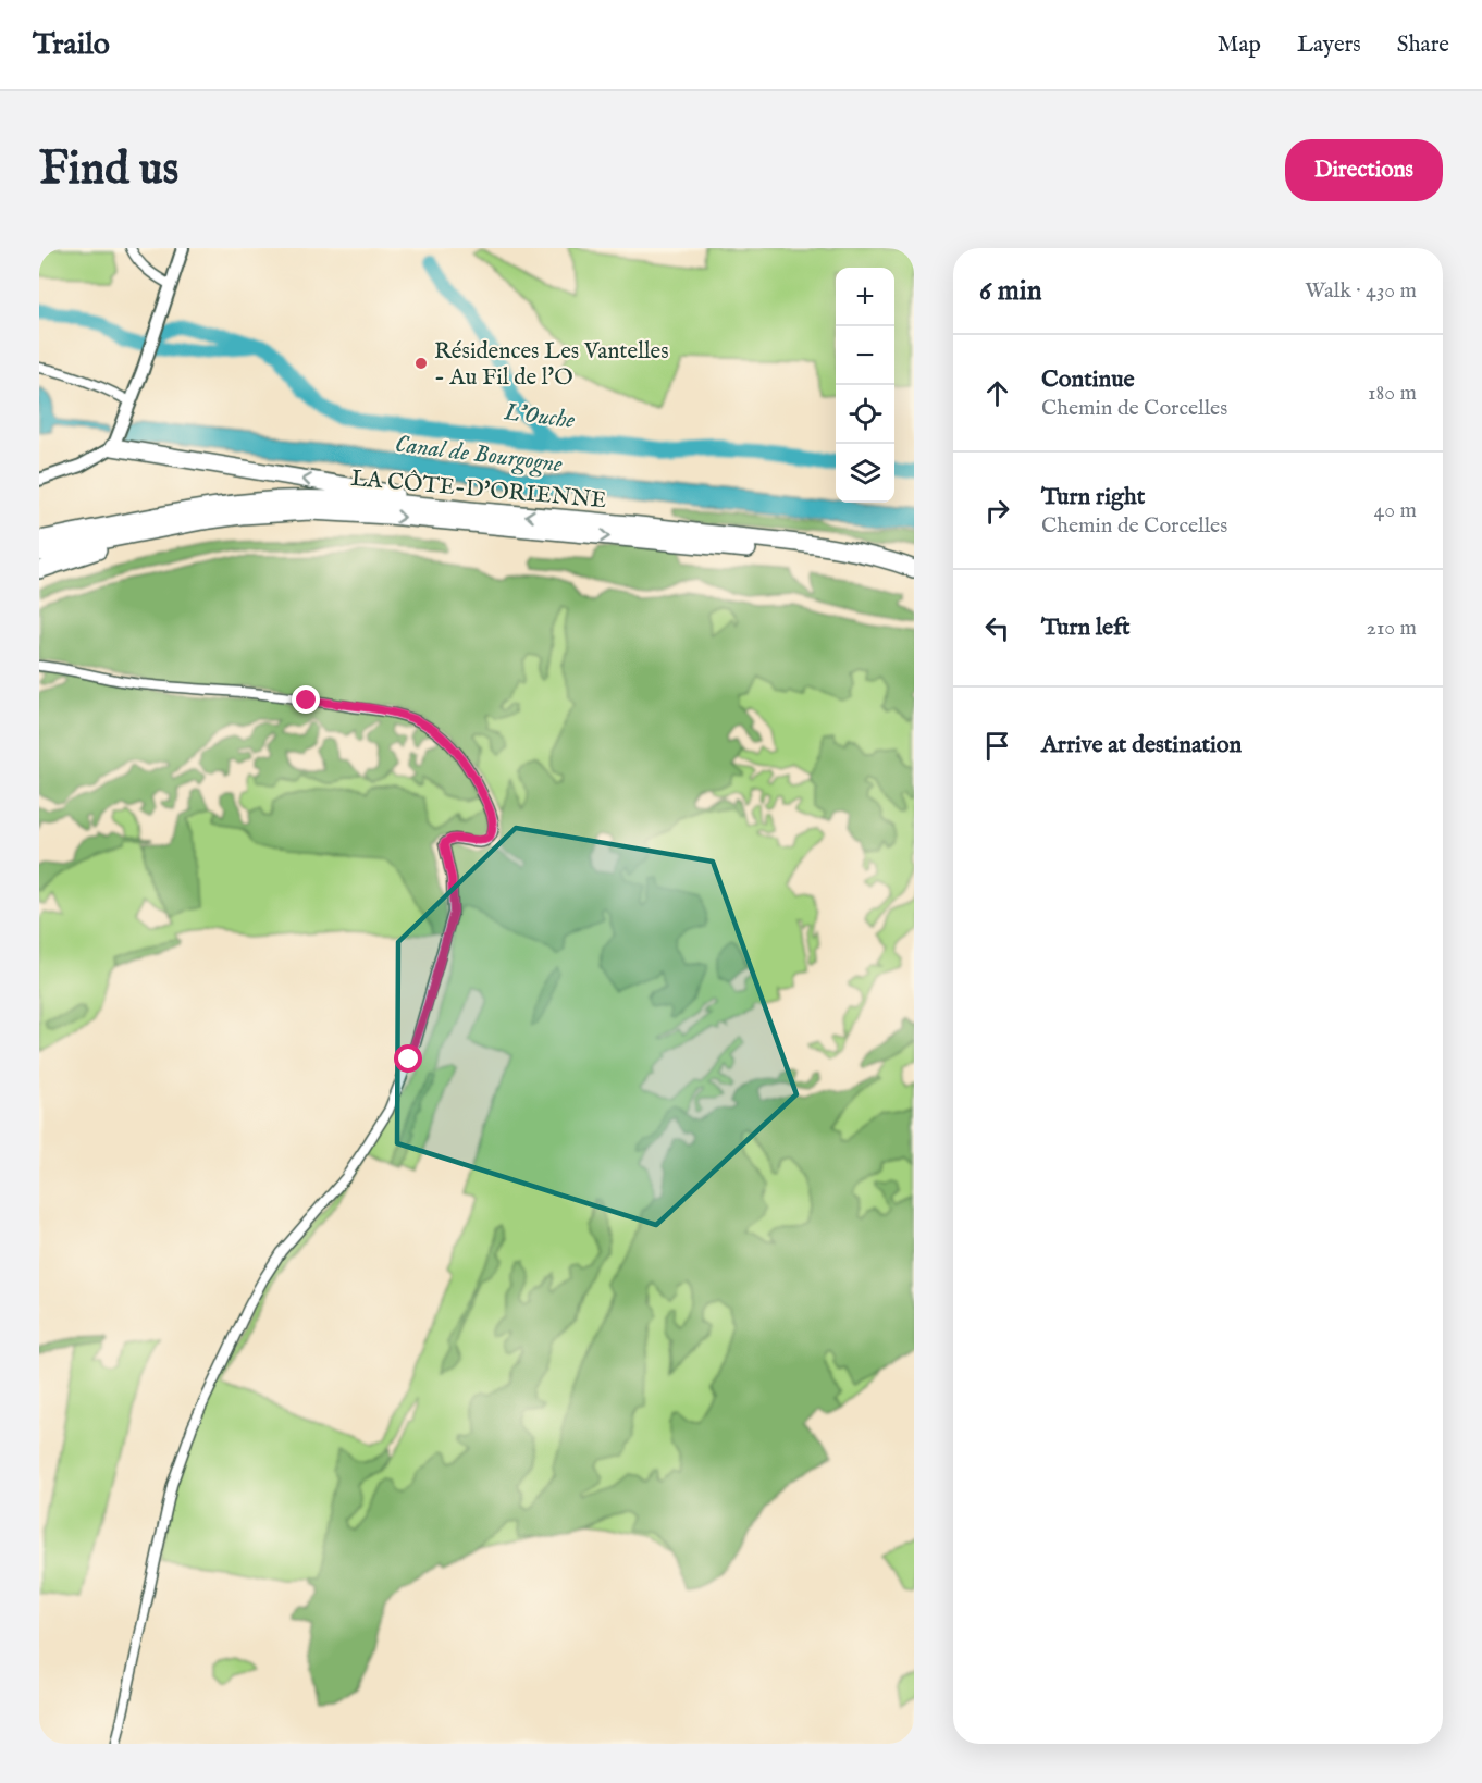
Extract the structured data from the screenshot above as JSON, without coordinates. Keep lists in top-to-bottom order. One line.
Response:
{"streets":{"highway":["LA CÔTE-D'ORIENNE"]},"water":["L'Ouche","Canal de Bourgogne"],"places":["Résidences Les Vantelles - Au Fil de l'O"],"page":{"header":"Trailo","nav":["Map","Layers","Share"],"buttons":"Directions","title":"Find us","heading":["6 min","Walk · 430 m"],"map_buttons":["+","−"],"list":[["Continue","Chemin de Corcelles","180 m"],["Turn right","Chemin de Corcelles","40 m"],["Turn left","210 m"],"Arrive at destination"]}}
